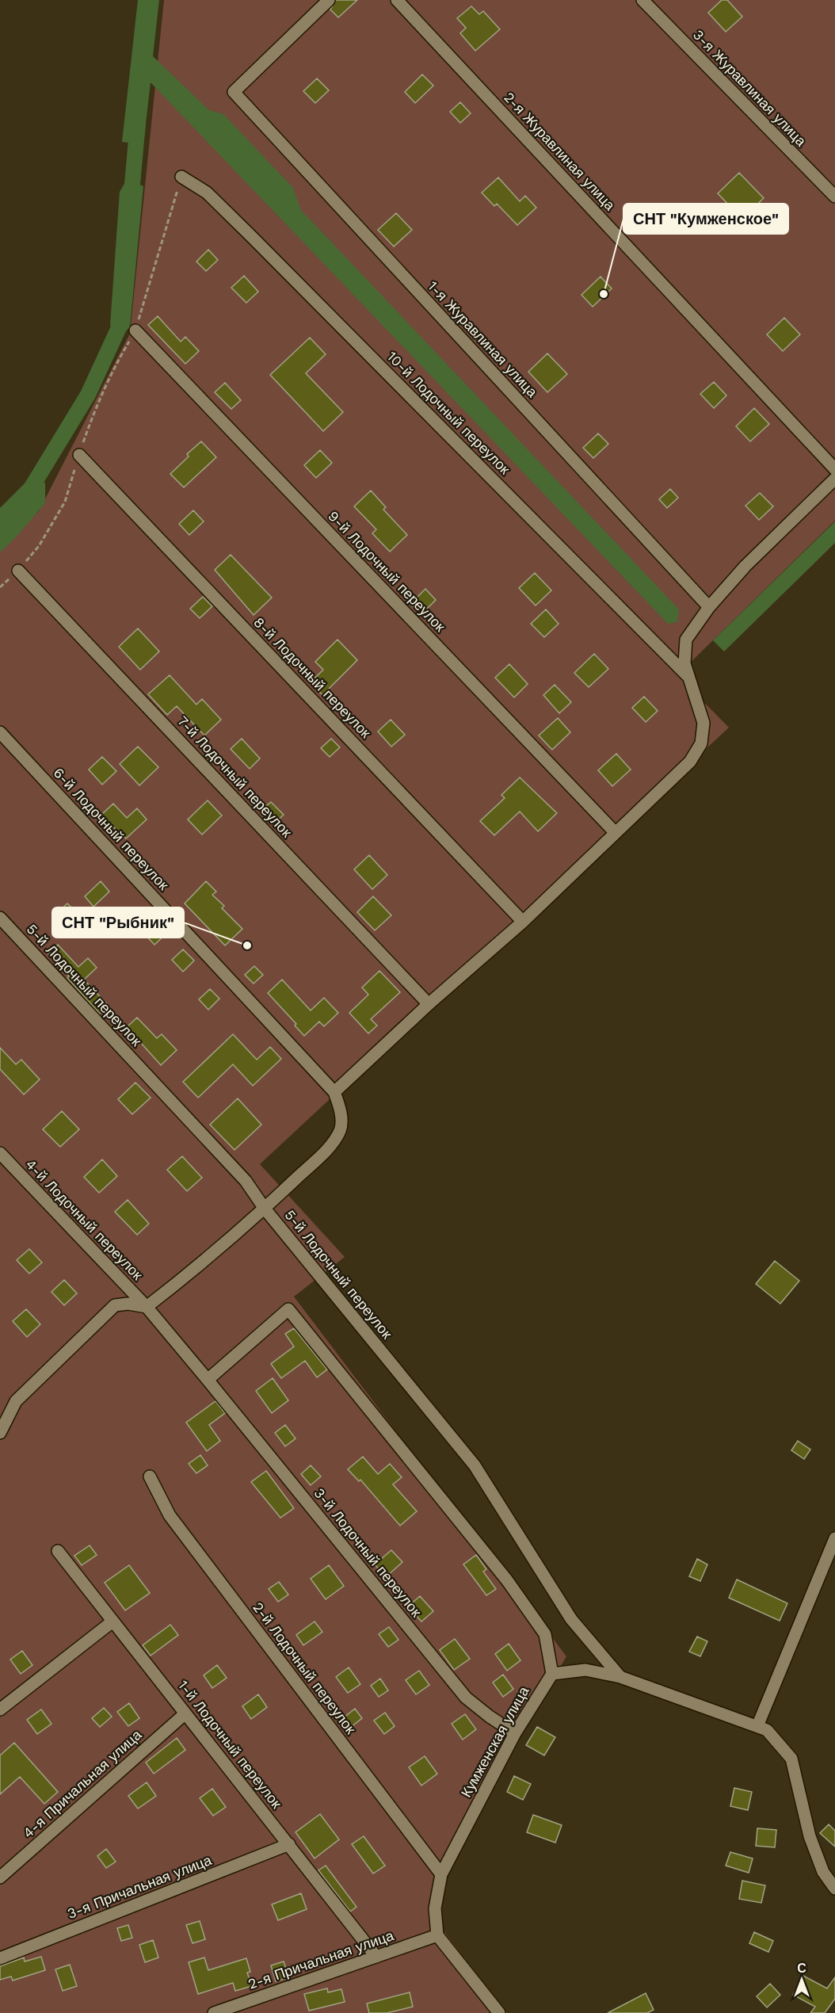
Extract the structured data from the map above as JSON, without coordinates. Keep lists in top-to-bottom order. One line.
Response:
{"streets":{"street":["3-я Журавлиная улица","2-я Журавлиная улица","1-я Журавлиная улица","10-й Лодочный переулок","9-й Лодочный переулок","8-й Лодочный переулок","7-й Лодочный переулок","6-й Лодочный переулок","5-й Лодочный переулок","4-й Лодочный переулок","3-й Лодочный переулок","2-й Лодочный переулок","Кумженская улица","1-й Лодочный переулок","4-я Причальная улица","3-я Причальная улица","2-я Причальная улица"]},"crossings":[["4-й Лодочный переулок","3-й Лодочный переулок"],["3-й Лодочный переулок","Кумженская улица"],["2-й Лодочный переулок","Кумженская улица"],["Кумженская улица","2-я Причальная улица"],["1-й Лодочный переулок","4-я Причальная улица"],["1-й Лодочный переулок","3-я Причальная улица"],["1-й Лодочный переулок","2-я Причальная улица"]],"places":["СНТ \"Кумженское\"","СНТ \"Рыбник\""],"north":"top"}
